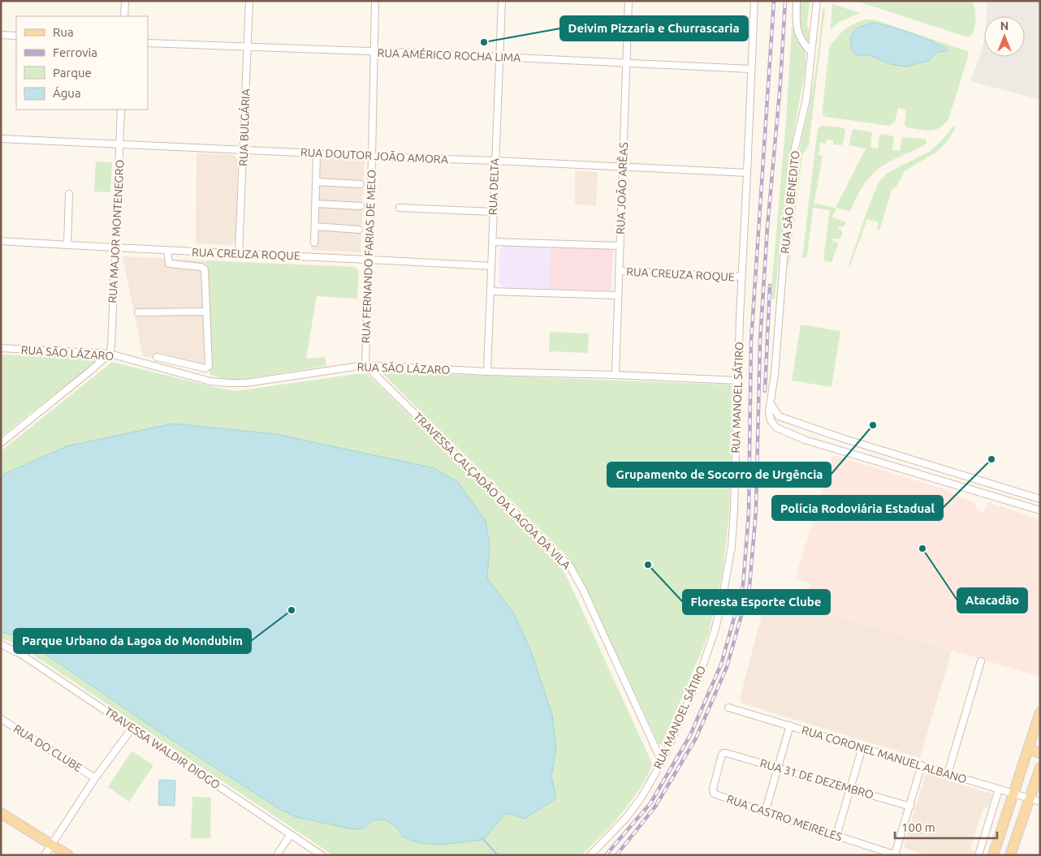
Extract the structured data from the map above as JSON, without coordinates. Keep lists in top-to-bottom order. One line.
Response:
{"streets":{"street":["RUA AMÉRICO ROCHA LIMA","RUA BULGÁRIA","RUA DOUTOR JOÃO AMORA","RUA DELTA","RUA JOÃO ARÊAS","RUA SÃO BENEDITO","RUA MAJOR MONTENEGRO","RUA CREUZA ROQUE","RUA FERNANDO FARIAS DE MELO","RUA SÃO LÁZARO","RUA MANOEL SÁTIRO","TRAVESSA CALÇADÃO DA LAGOA DA VILA","RUA DO CLUBE","TRAVESSA WALDIR DIOGO","RUA CORONEL MANUEL ALBANO","RUA 31 DE DEZEMBRO","RUA CASTRO MEIRELES"]},"crossings":[["RUA AMÉRICO ROCHA LIMA","RUA BULGÁRIA"],["RUA AMÉRICO ROCHA LIMA","RUA DELTA"],["RUA AMÉRICO ROCHA LIMA","RUA JOÃO ARÊAS"],["RUA AMÉRICO ROCHA LIMA","RUA FERNANDO FARIAS DE MELO"],["RUA AMÉRICO ROCHA LIMA","RUA MANOEL SÁTIRO"],["RUA BULGÁRIA","RUA DOUTOR JOÃO AMORA"],["RUA BULGÁRIA","RUA CREUZA ROQUE"],["RUA DOUTOR JOÃO AMORA","RUA DELTA"],["RUA DOUTOR JOÃO AMORA","RUA JOÃO ARÊAS"],["RUA DOUTOR JOÃO AMORA","RUA MAJOR MONTENEGRO"],["RUA DOUTOR JOÃO AMORA","RUA FERNANDO FARIAS DE MELO"],["RUA DOUTOR JOÃO AMORA","RUA MANOEL SÁTIRO"],["RUA DELTA","RUA CREUZA ROQUE"],["RUA DELTA","RUA SÃO LÁZARO"],["RUA JOÃO ARÊAS","RUA CREUZA ROQUE"],["RUA JOÃO ARÊAS","RUA SÃO LÁZARO"],["RUA MAJOR MONTENEGRO","RUA CREUZA ROQUE"],["RUA MAJOR MONTENEGRO","RUA SÃO LÁZARO"],["RUA CREUZA ROQUE","RUA FERNANDO FARIAS DE MELO"],["RUA CREUZA ROQUE","RUA MANOEL SÁTIRO"],["RUA FERNANDO FARIAS DE MELO","RUA SÃO LÁZARO"],["RUA FERNANDO FARIAS DE MELO","TRAVESSA CALÇADÃO DA LAGOA DA VILA"],["RUA SÃO LÁZARO","RUA MANOEL SÁTIRO"],["RUA SÃO LÁZARO","TRAVESSA CALÇADÃO DA LAGOA DA VILA"],["RUA MANOEL SÁTIRO","TRAVESSA CALÇADÃO DA LAGOA DA VILA"],["RUA 31 DE DEZEMBRO","RUA CASTRO MEIRELES"]],"places":["Deivim Pizzaria e Churrascaria","Grupamento de Socorro de Urgência","Polícia Rodoviária Estadual","Atacadão","Floresta Esporte Clube","Parque Urbano da Lagoa do Mondubim"],"legend":["Rua","Ferrovia","Parque","Água"],"scale_bar":"100 m","north":"top"}
